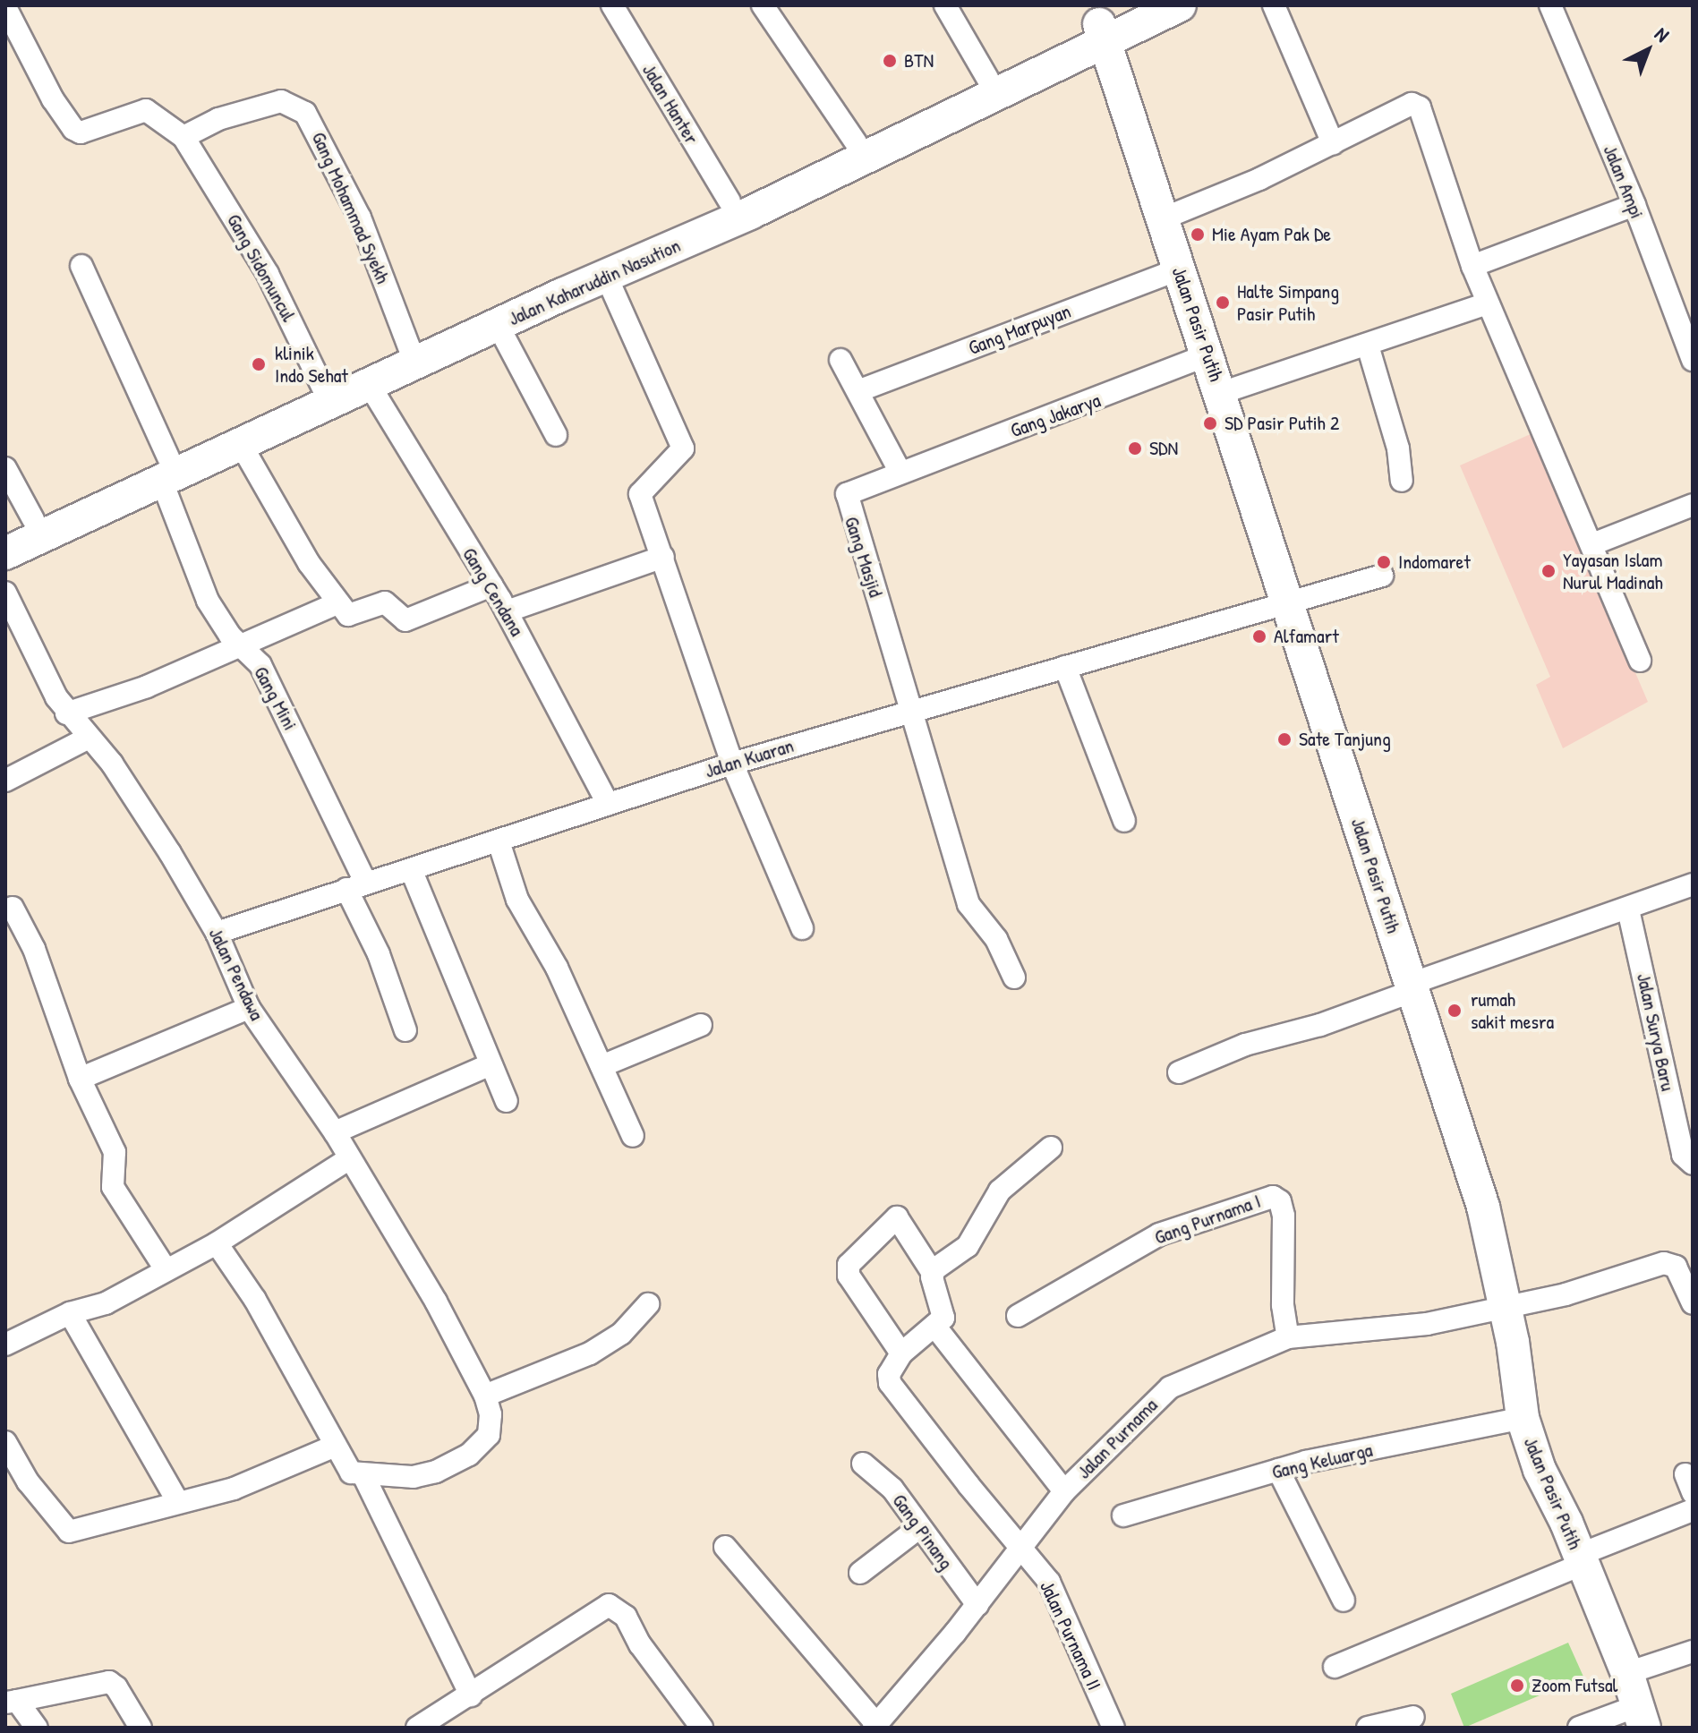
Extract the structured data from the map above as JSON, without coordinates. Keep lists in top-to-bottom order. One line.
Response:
{"streets":{"highway":["Jalan Kaharuddin Nasution","Jalan Pasir Putih"],"street":["Jalan Hanter","Jalan Ampi","Gang Mohammad Syekh","Gang Sidomuncul","Gang Marpuyan","Gang Jakarya","Gang Masjid","Gang Cendana","Gang Mini","Jalan Kuaran","Jalan Pendawa","Jalan Surya Baru","Gang Purnama I","Jalan Purnama","Gang Keluarga","Gang Pinang","Jalan Purnama II"]},"crossings":[["Jalan Hanter","Jalan Kaharuddin Nasution"],["Gang Mohammad Syekh","Gang Sidomuncul"],["Gang Mohammad Syekh","Jalan Kaharuddin Nasution"],["Gang Sidomuncul","Jalan Kaharuddin Nasution"],["Jalan Kaharuddin Nasution","Jalan Pasir Putih"],["Jalan Kaharuddin Nasution","Gang Cendana"],["Jalan Kaharuddin Nasution","Gang Mini"],["Jalan Pasir Putih","Gang Marpuyan"],["Jalan Pasir Putih","Gang Jakarya"],["Jalan Pasir Putih","Jalan Kuaran"],["Jalan Pasir Putih","Jalan Purnama"],["Jalan Pasir Putih","Gang Keluarga"],["Gang Jakarya","Gang Masjid"],["Gang Masjid","Jalan Kuaran"],["Gang Cendana","Jalan Kuaran"],["Gang Mini","Jalan Kuaran"],["Jalan Kuaran","Jalan Pendawa"],["Gang Purnama I","Jalan Purnama"],["Jalan Purnama","Gang Pinang"],["Jalan Purnama","Jalan Purnama II"]],"places":["BTN","Mie Ayam Pak De","Halte Simpang Pasir Putih","klinik Indo Sehat","SD Pasir Putih 2","SDN","Indomaret","Yayasan Islam Nurul Madinah","Alfamart","Sate Tanjung","rumah sakit mesra","Zoom Futsal"],"north":"top right"}
